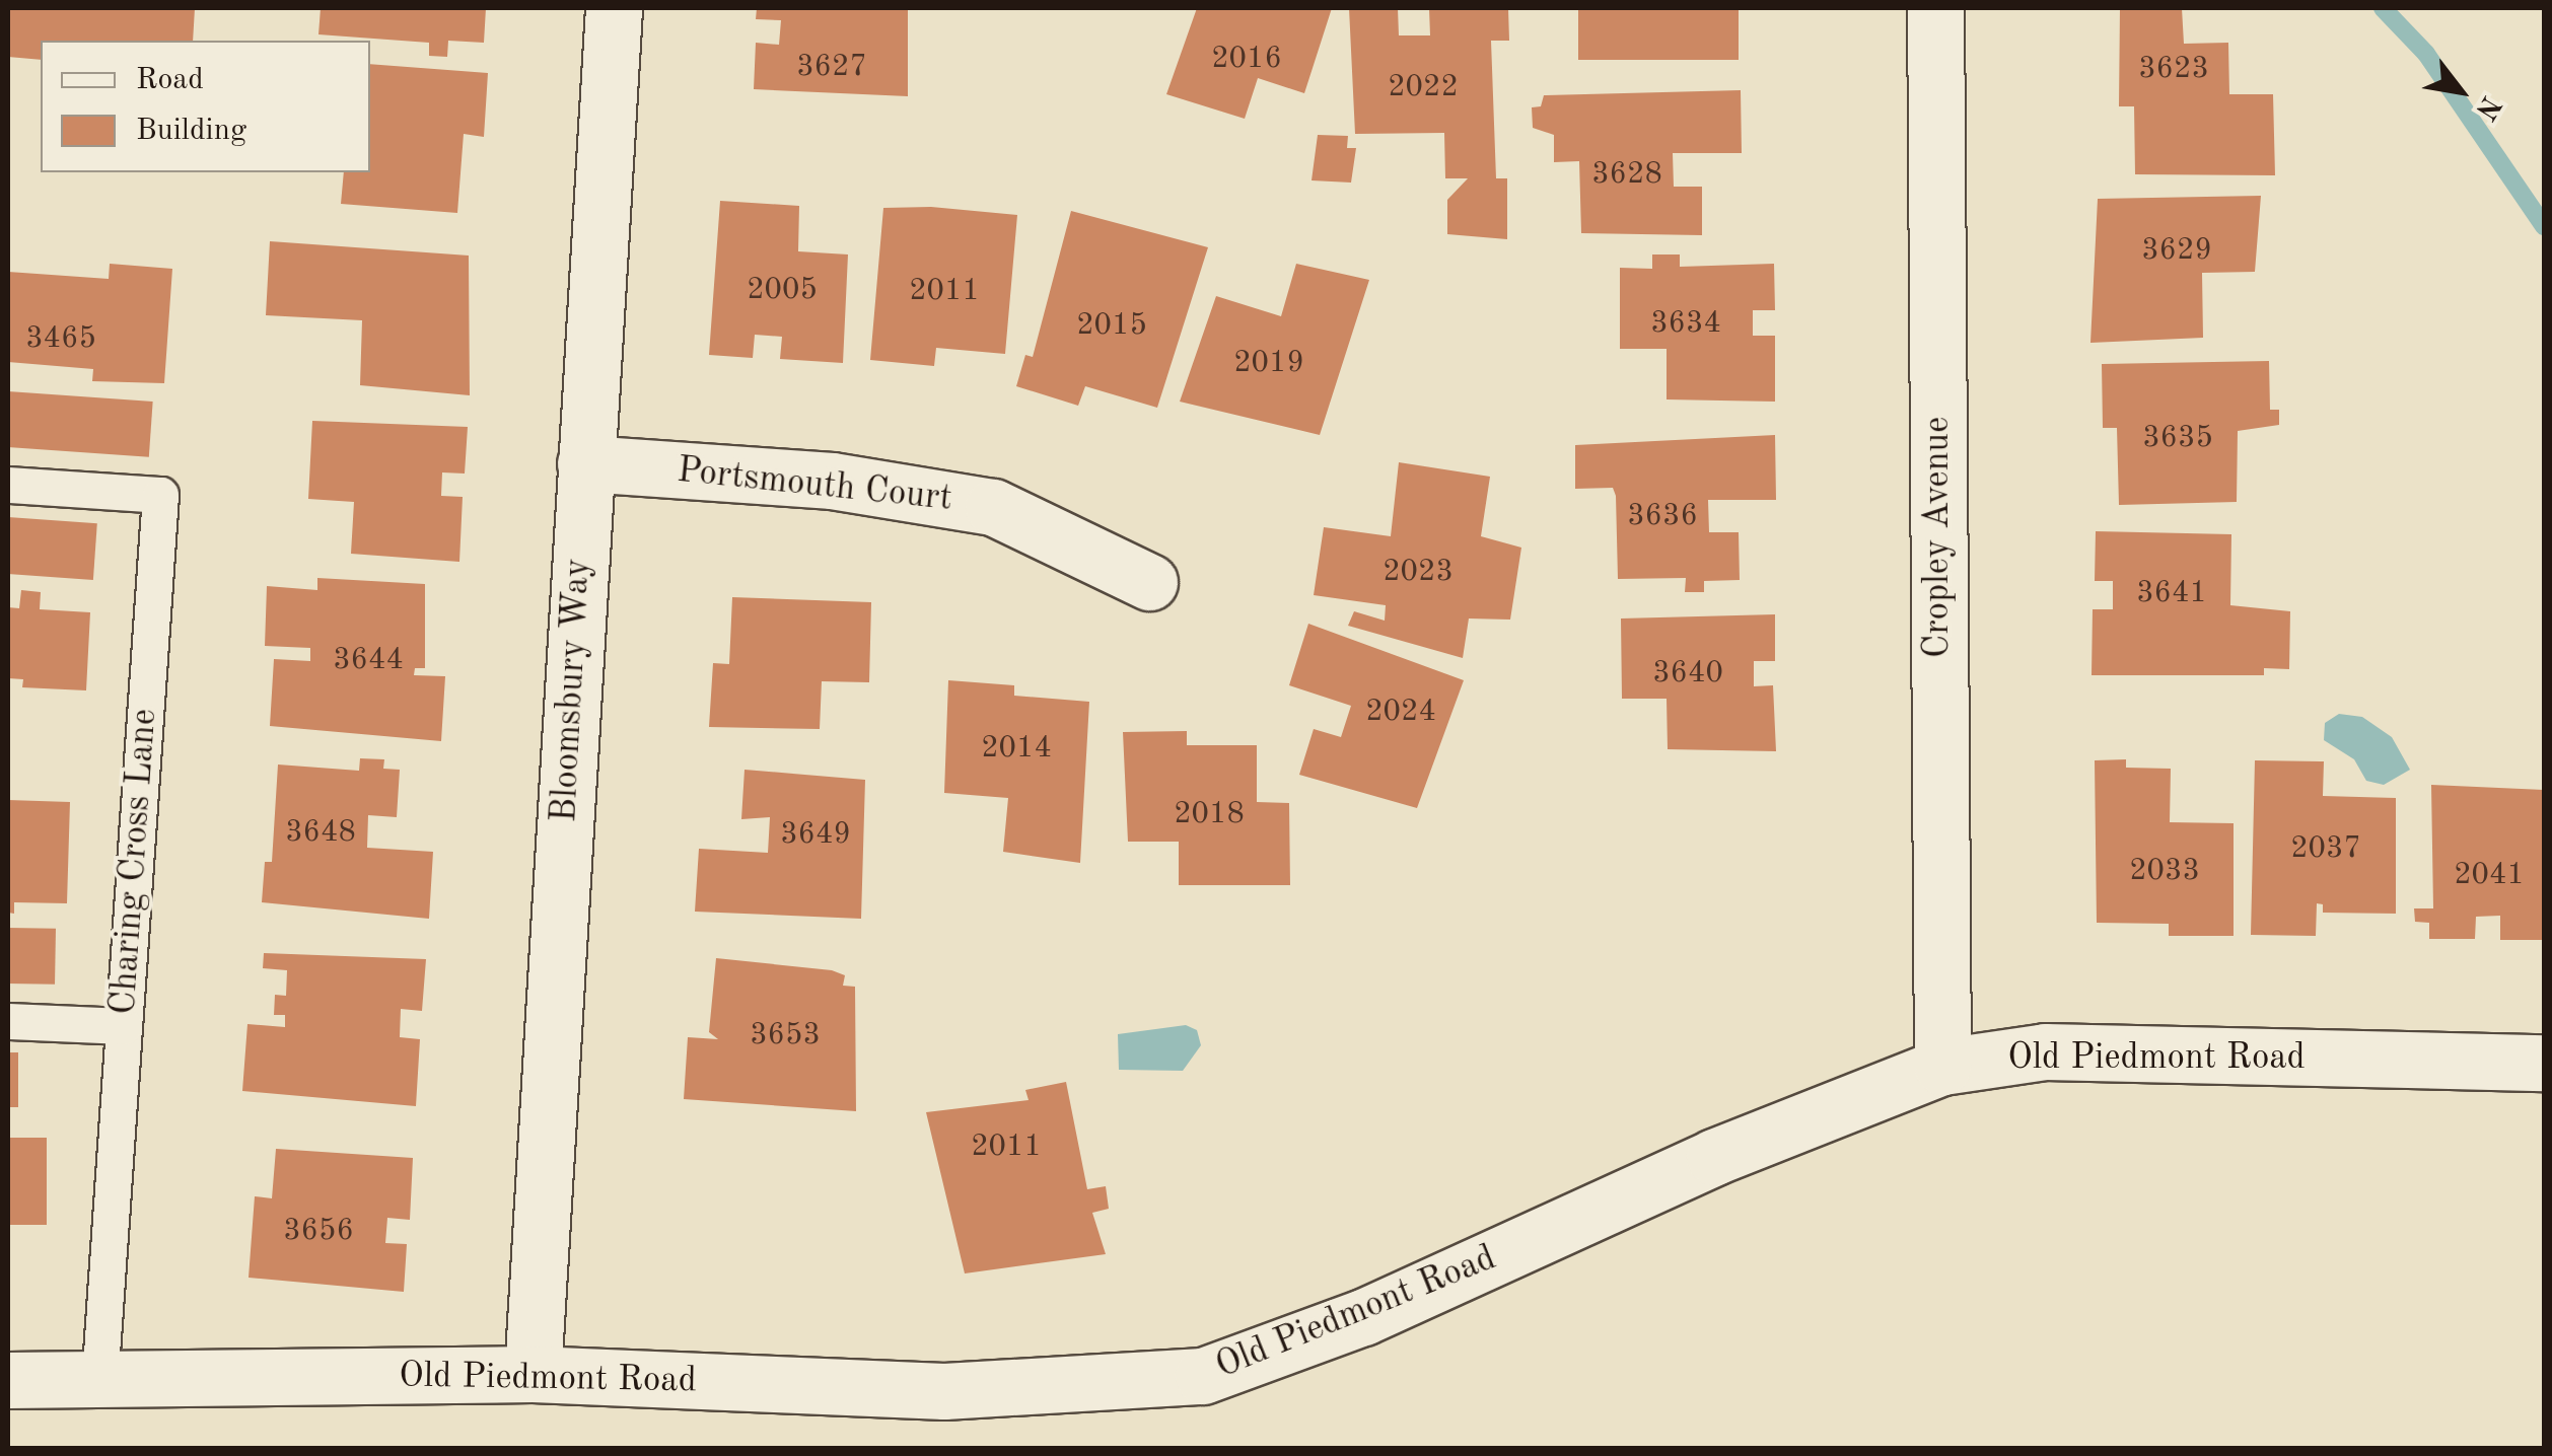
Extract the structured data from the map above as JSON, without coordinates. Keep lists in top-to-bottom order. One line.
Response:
{"streets":{"street":["Portsmouth Court","Cropley Avenue","Bloomsbury Way","Old Piedmont Road"],"lane":["Charing Cross Lane"]},"crossings":[["Portsmouth Court","Bloomsbury Way"],["Cropley Avenue","Old Piedmont Road"],["Bloomsbury Way","Old Piedmont Road"],["Charing Cross Lane","Old Piedmont Road"]],"house_numbers":["2016","3627","3623","2022","3628","3629","2005","2011","3634","2015","3465","2019","3635","3636","2023","3641","3644","3640","2024","2014","2018","3648","3649","2037","2033","2041","3653","2011","3656"],"legend":["Road","Building"],"north":"bottom right"}
